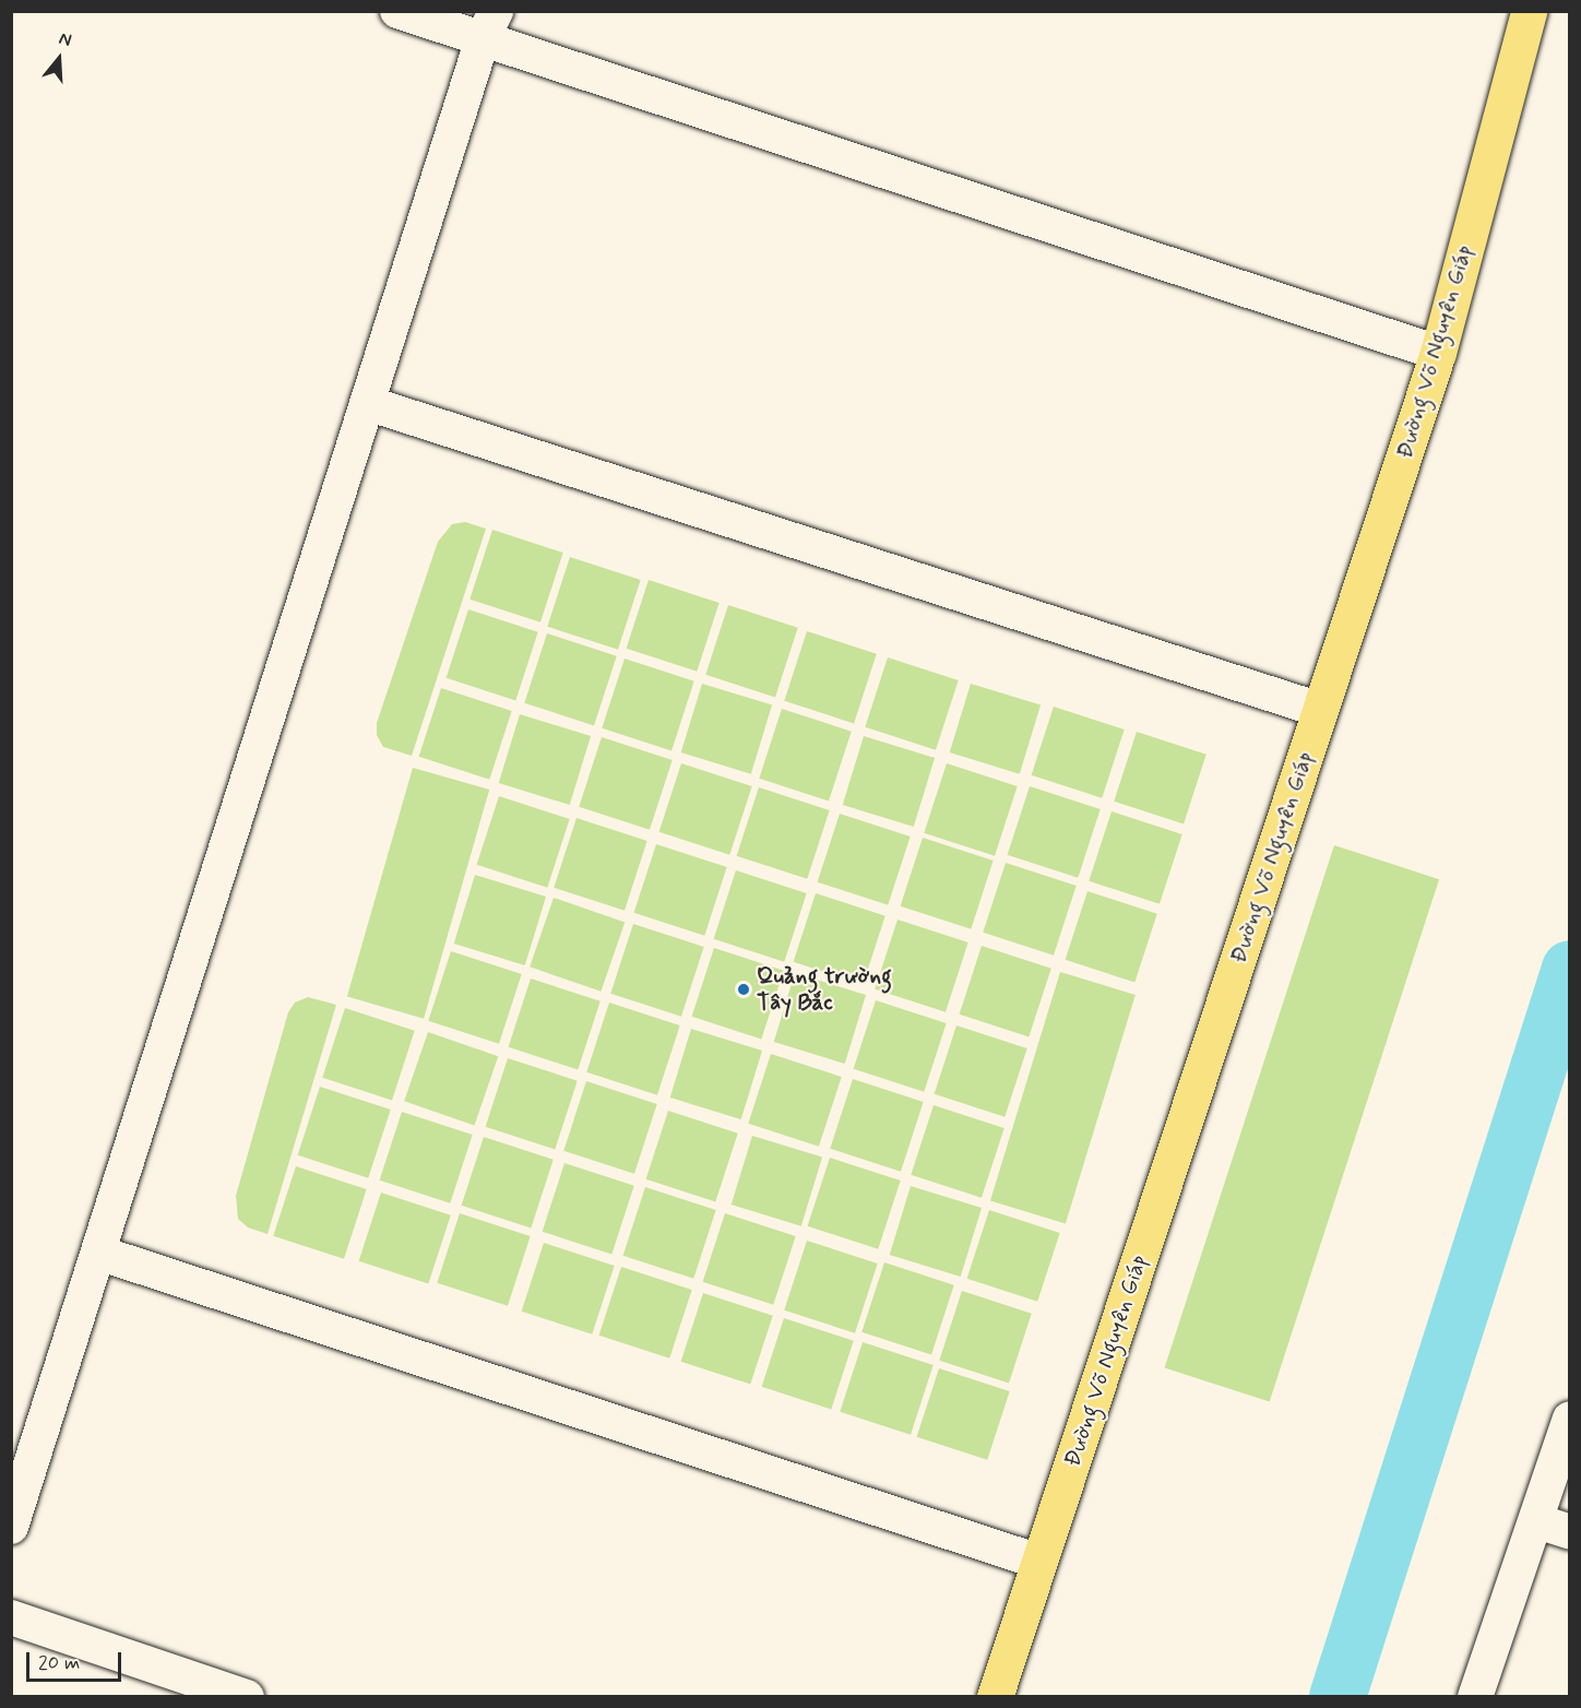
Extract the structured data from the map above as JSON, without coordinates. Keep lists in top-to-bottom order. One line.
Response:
{"streets":{"main road":["Đường Võ Nguyên Giáp"]},"places":["Quảng trường Tây Bắc"],"scale_bar":"20 m","north":"top"}
